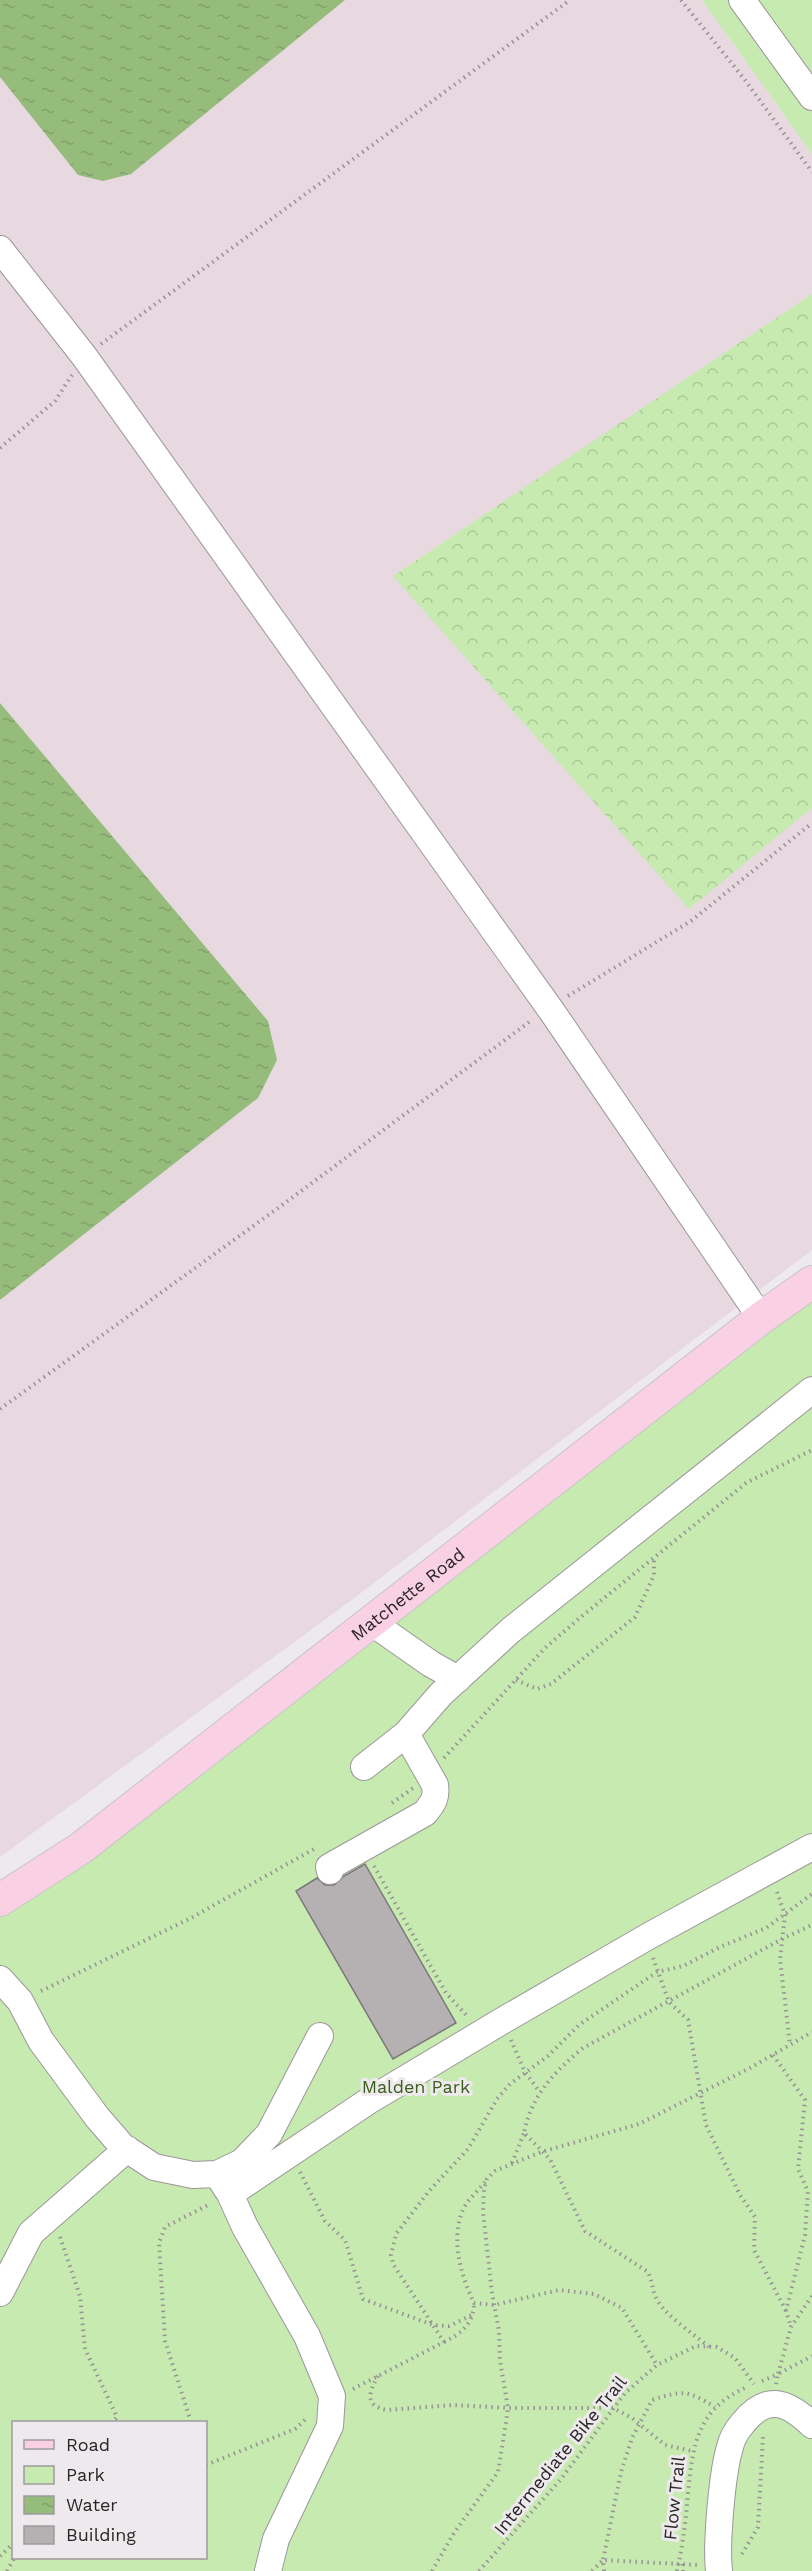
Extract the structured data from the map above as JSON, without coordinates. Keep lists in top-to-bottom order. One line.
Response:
{"streets":{"main road":["Matchette Road"],"path":["Intermediate Bike Trail","Flow Trail"]},"parks":["Malden Park"],"legend":["Road","Park","Water","Building"]}
